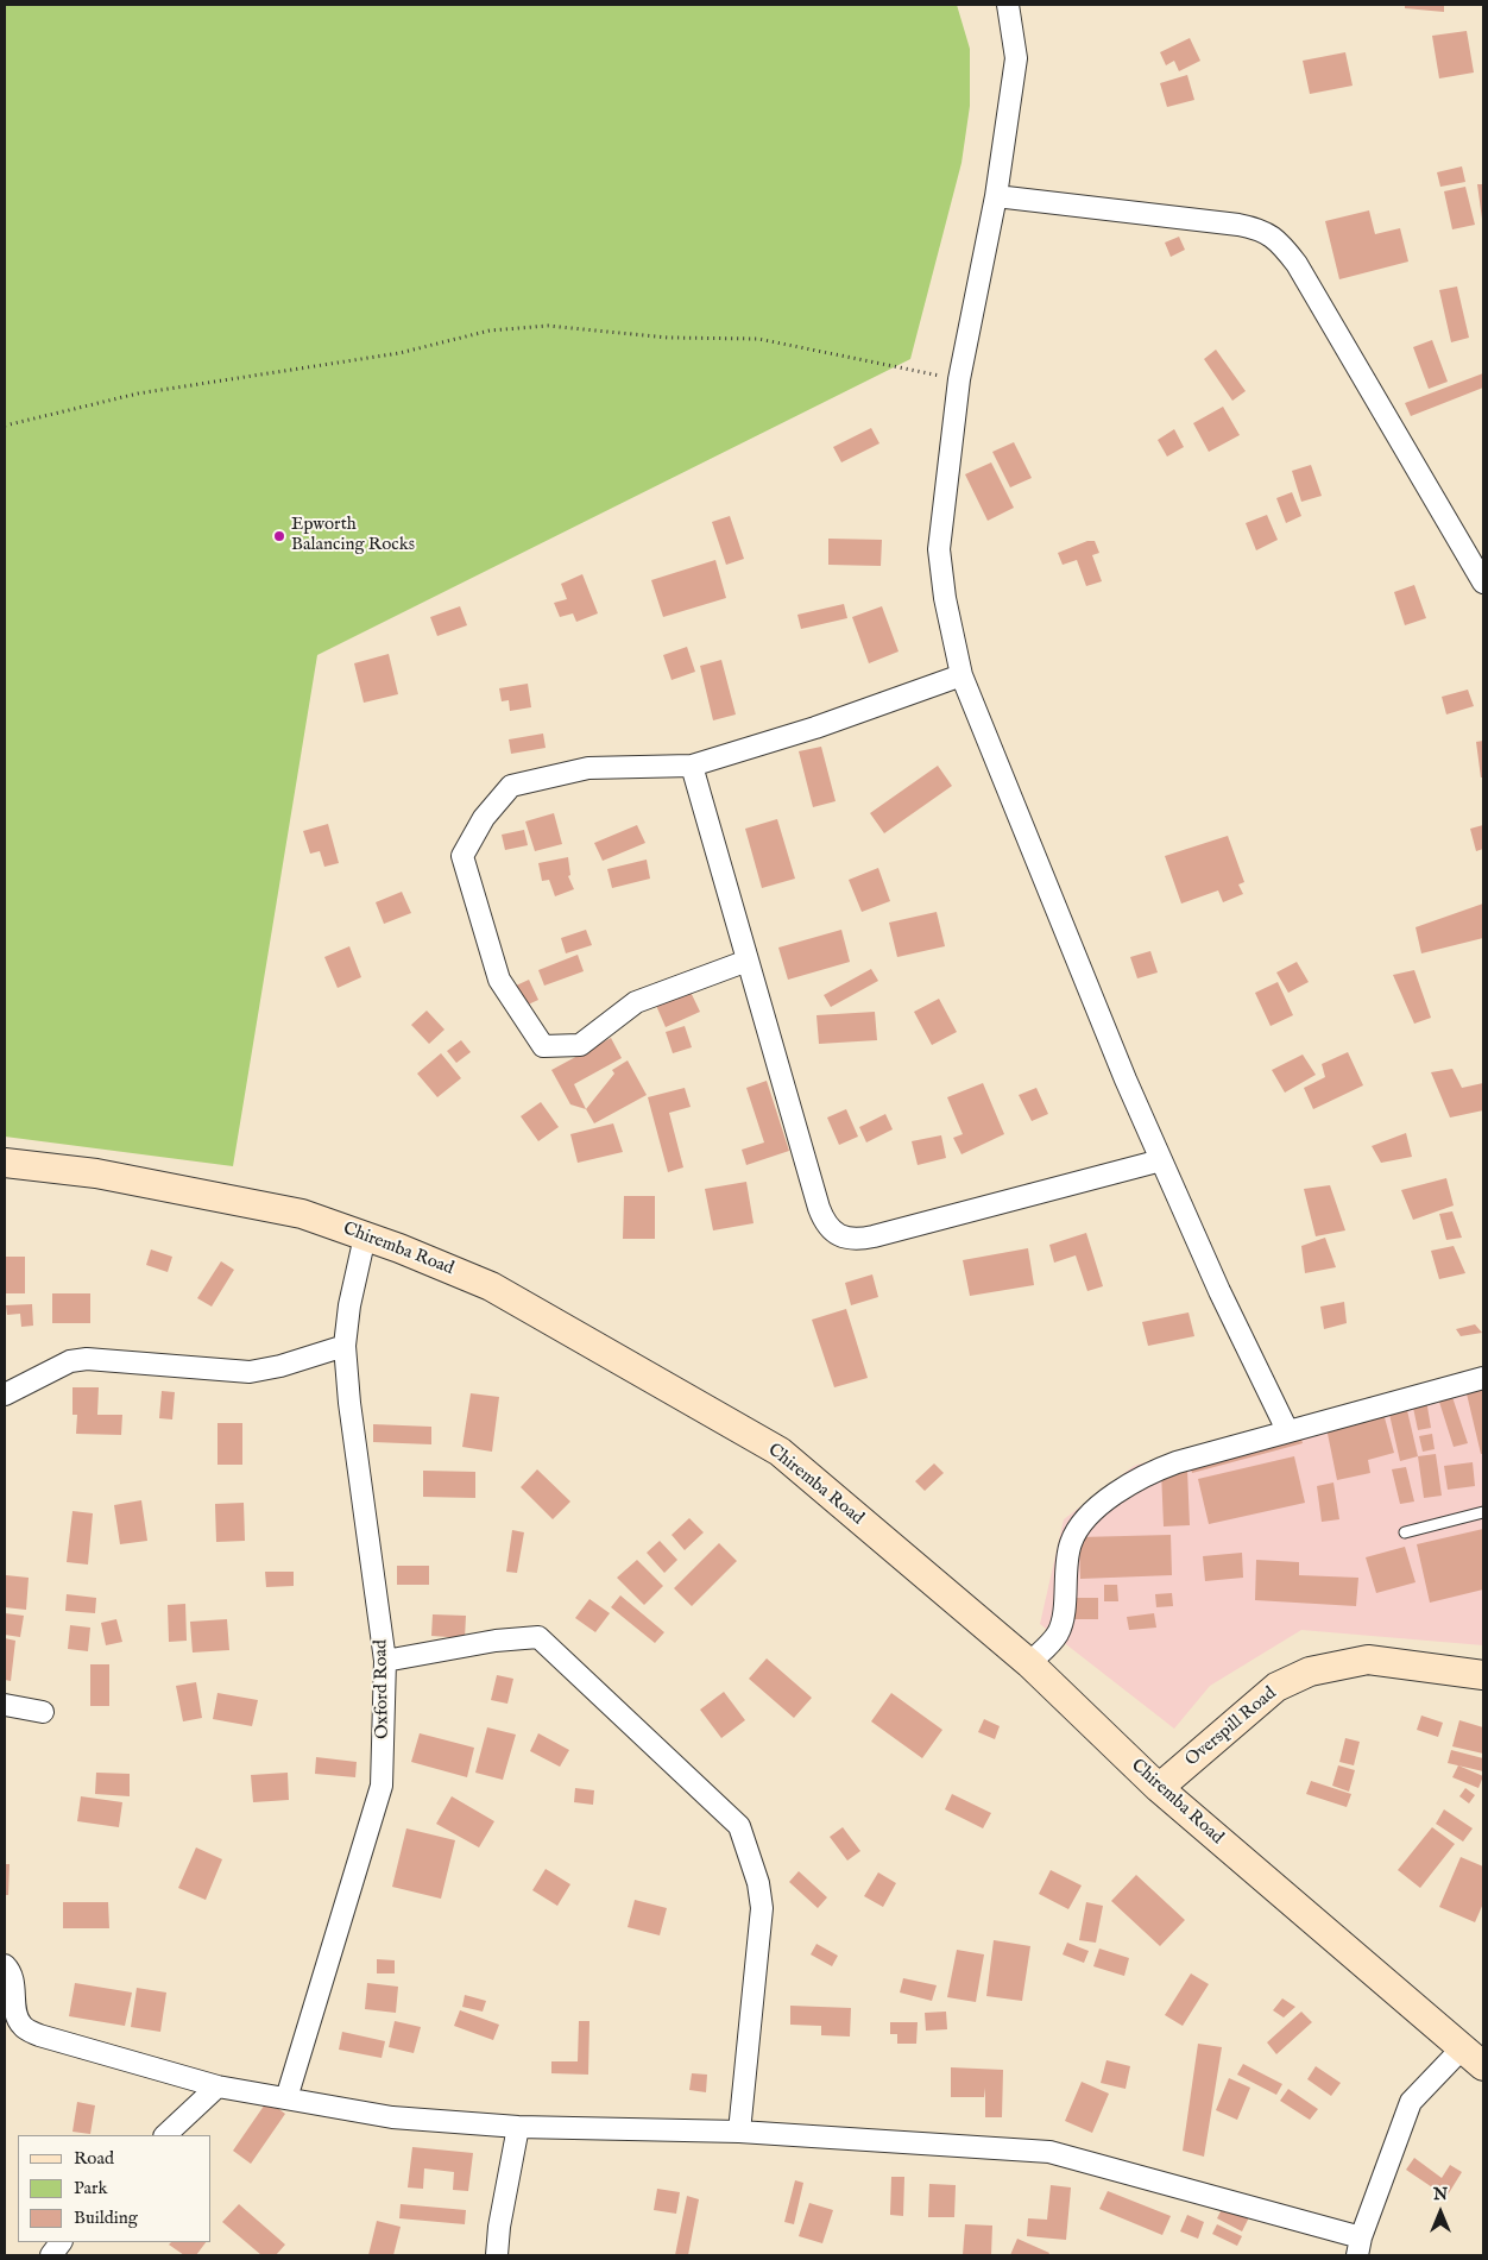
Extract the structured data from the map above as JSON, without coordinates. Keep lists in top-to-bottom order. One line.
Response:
{"streets":{"main road":["Chiremba Road","Overspill Road"],"street":["Oxford Road"]},"crossings":[["Chiremba Road","Oxford Road"],["Chiremba Road","Overspill Road"]],"places":["Epworth Balancing Rocks"],"legend":["Road","Park","Building"],"north":"top"}
